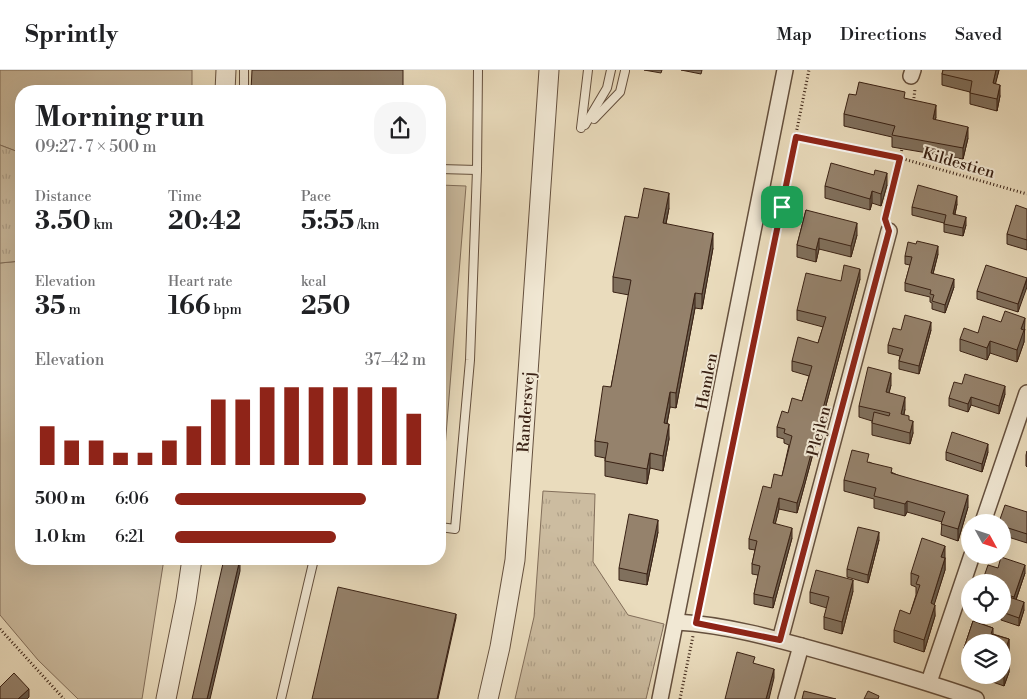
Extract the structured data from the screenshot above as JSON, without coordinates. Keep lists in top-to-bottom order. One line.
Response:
{"streets":{"street":["Hamlen","Randersvej","Plejlen"],"path":["Kildestien"]},"north":"bottom right","page":{"header":"Sprintly","nav":["Map","Directions","Saved"],"heading":["Morning run","09:27 · 7 × 500 m"],"stats":[["Distance","3.50 km"],["Time","20:42"],["Pace","5:55 /km"],["Elevation","35 m"],["Heart rate","166 bpm"],["kcal","250"]],"chart":["Elevation","37–42 m"],"list":[{"name":"500 m","note":"6:06"},{"name":"1.0 km","note":"6:21"}]}}
